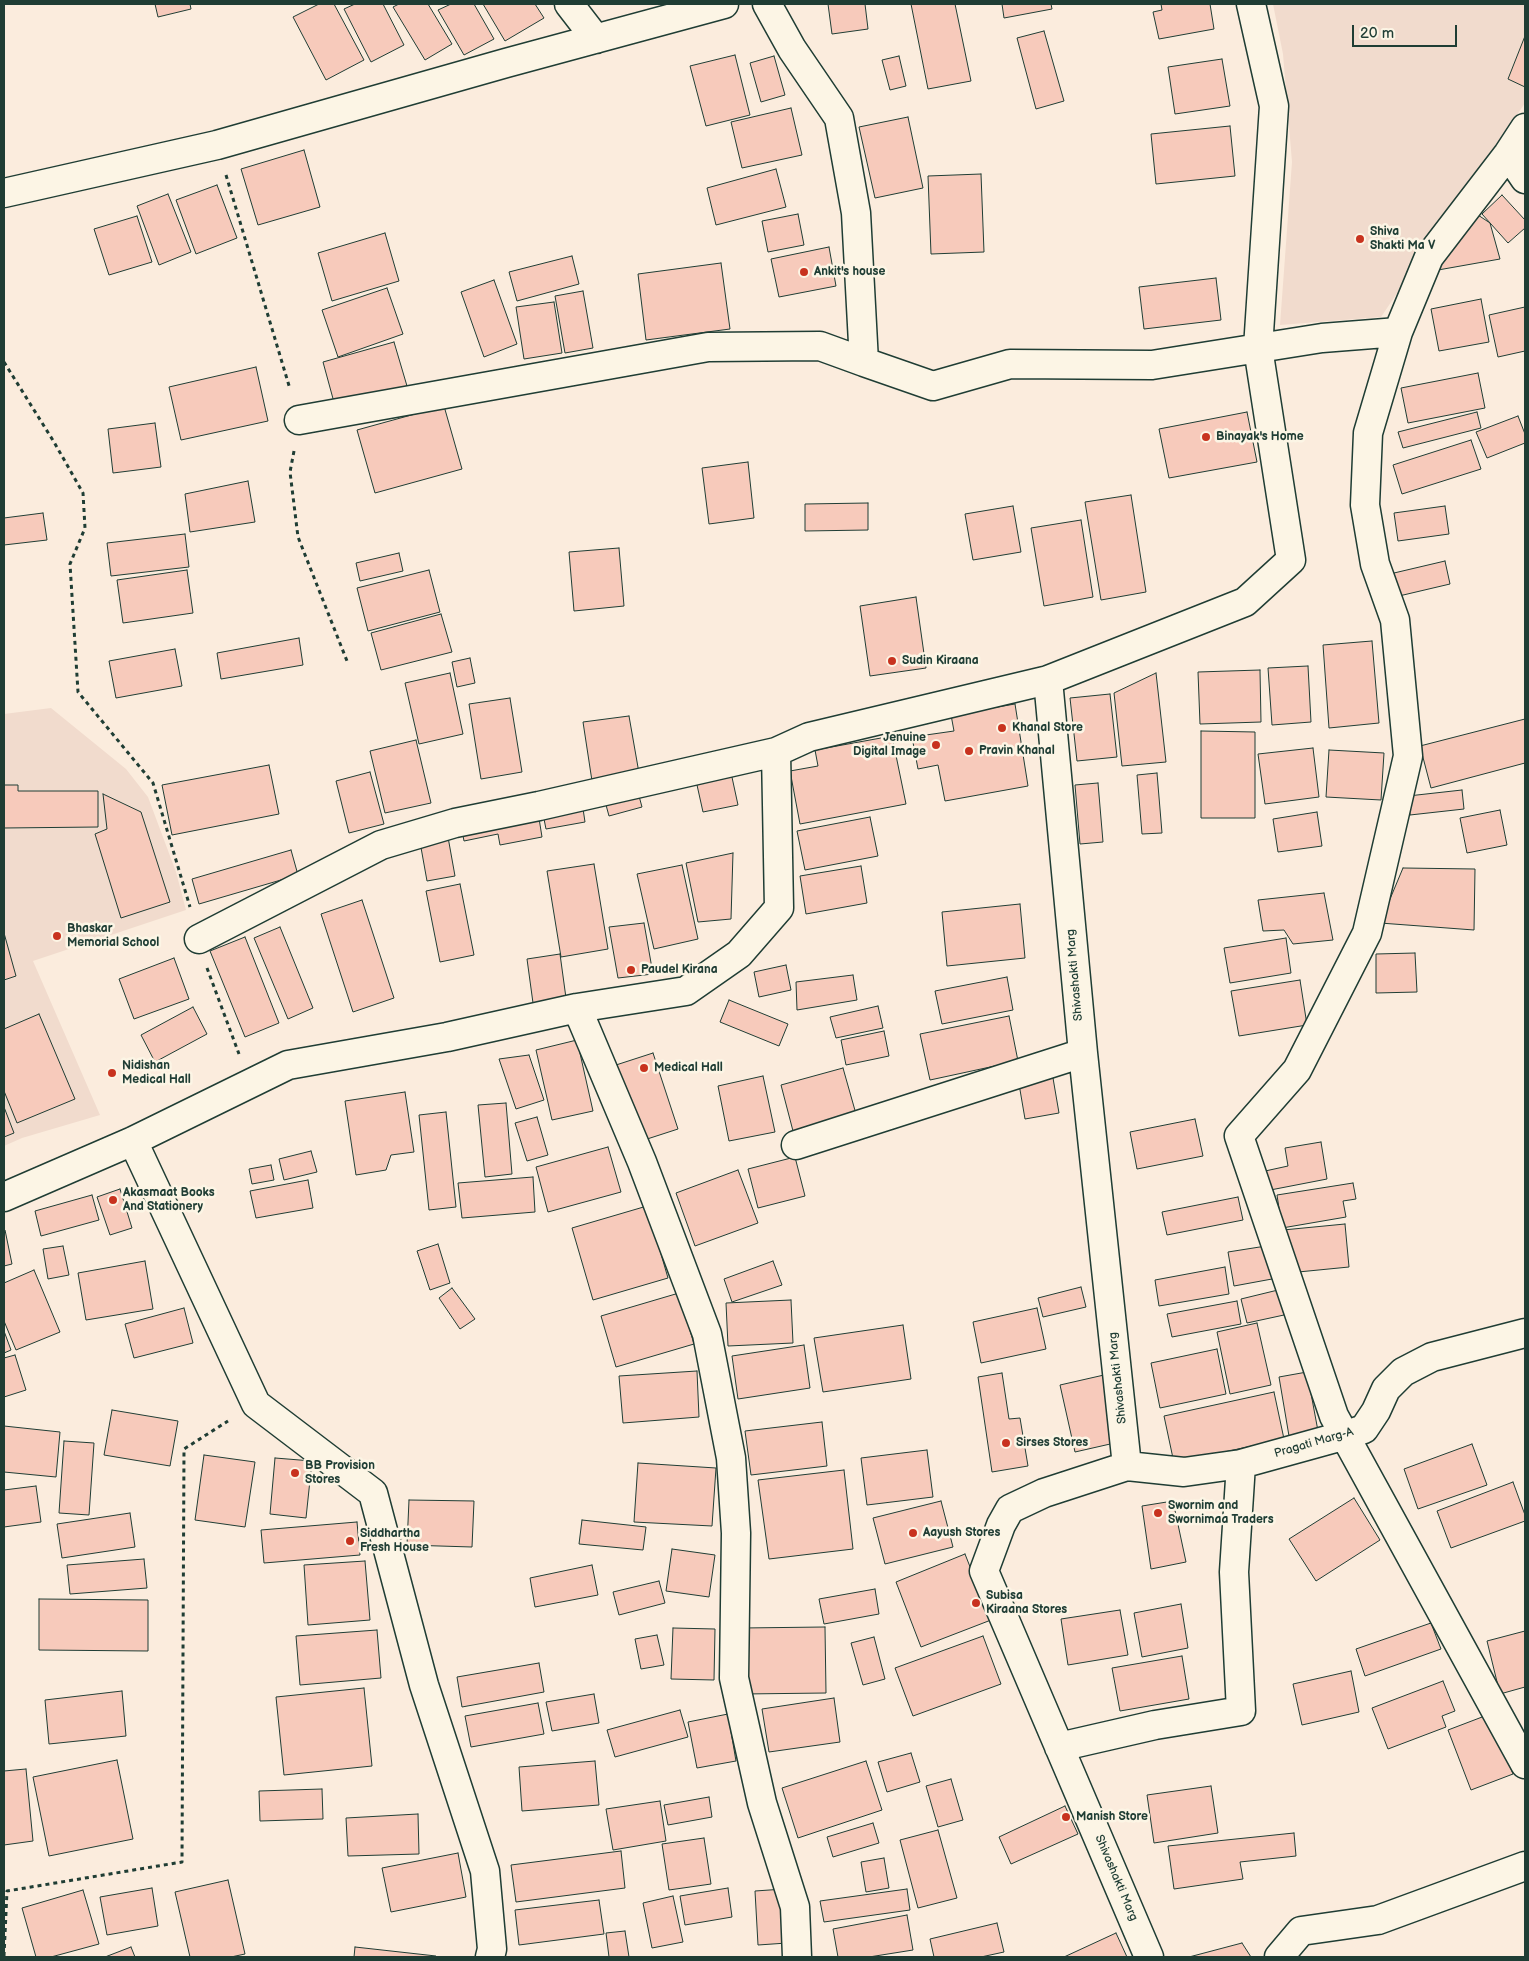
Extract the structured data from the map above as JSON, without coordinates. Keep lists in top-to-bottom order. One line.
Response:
{"streets":{"street":["Shivashakti Marg","Pragati Marg-A"]},"crossings":[["Shivashakti Marg","Pragati Marg-A"]],"places":["Shiva Shakti Ma V","Ankit's house","Binayak's Home","Sudin Kiraana","Khanal Store","Jenuine Digital Image","Pravin Khanal","Bhaskar Memorial School","Paudel Kirana","Medical Hall","Nidishan Medical Hall","Akasmaat Books And Stationery","Sirses Stores","BB Provision Stores","Swornim and Swornimaa Traders","Aayush Stores","Siddhartha Fresh House","Subisa Kiraana Stores","Manish Store"],"scale_bar":"20 m"}
